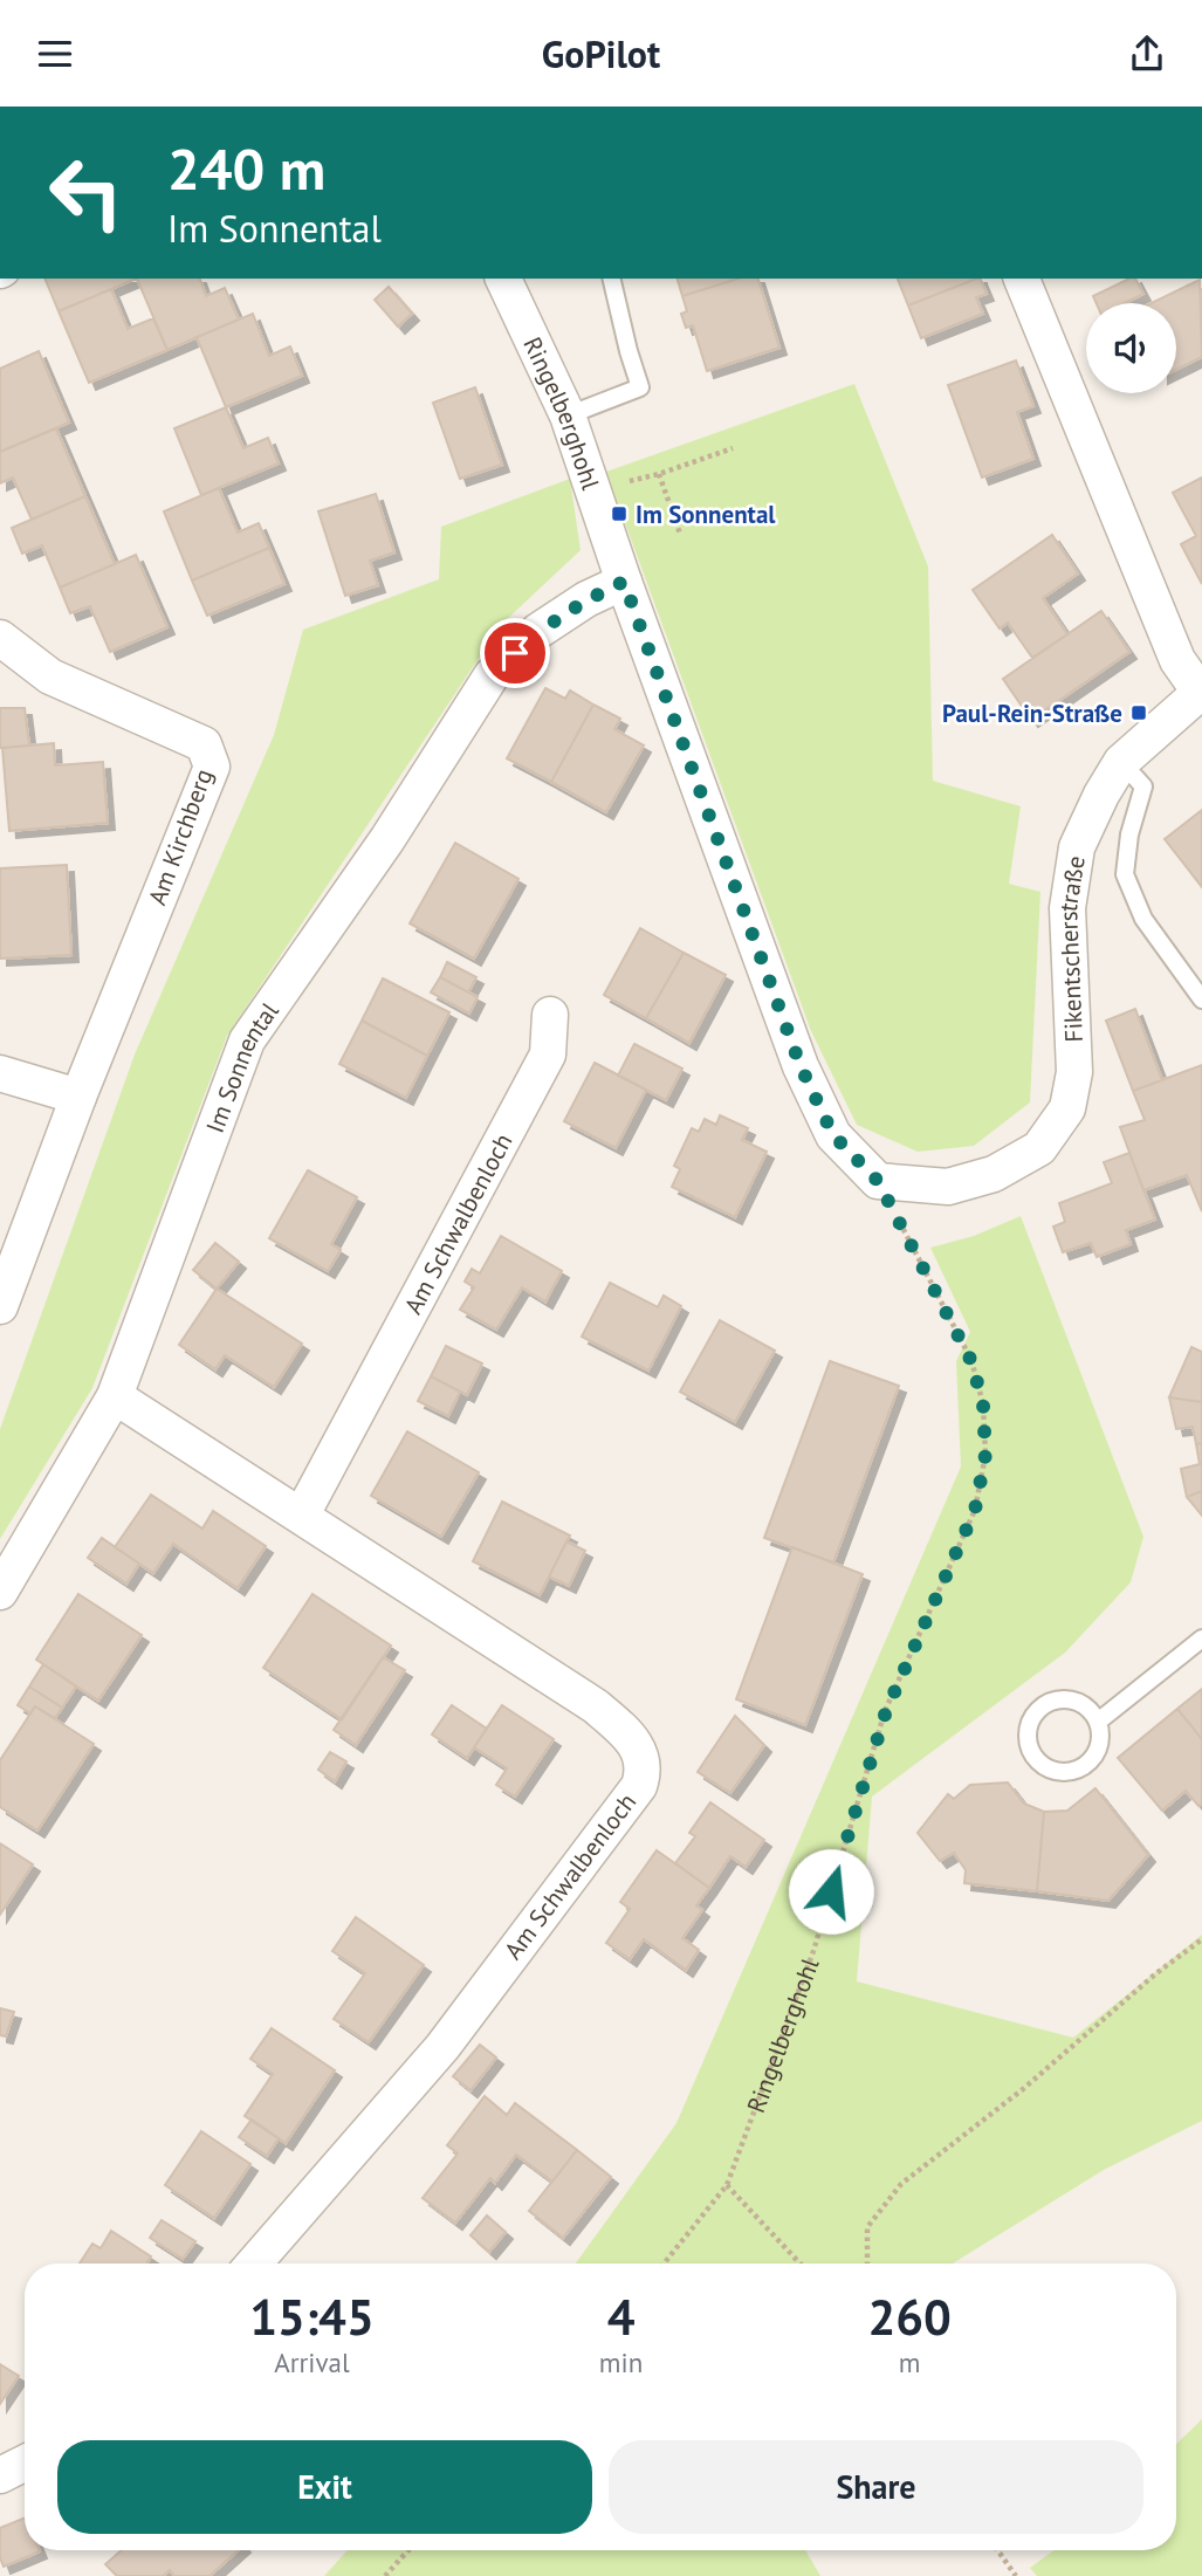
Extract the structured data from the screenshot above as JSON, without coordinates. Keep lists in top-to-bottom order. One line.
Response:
{"streets":{"street":["Ringelberghohl","Am Kirchberg","Fikentscherstraße","Im Sonnental","Am Schwalbenloch"]},"crossings":[["Ringelberghohl","Fikentscherstraße"],["Ringelberghohl","Im Sonnental"],["Im Sonnental","Am Schwalbenloch"]],"places":{"transit":["Im Sonnental","Paul-Rein-Straße"]},"page":{"header":"GoPilot","turn":["240 m","Im Sonnental"],"eta":["15:45","Arrival","4","min","260","m"],"buttons":["Exit","Share"]}}
